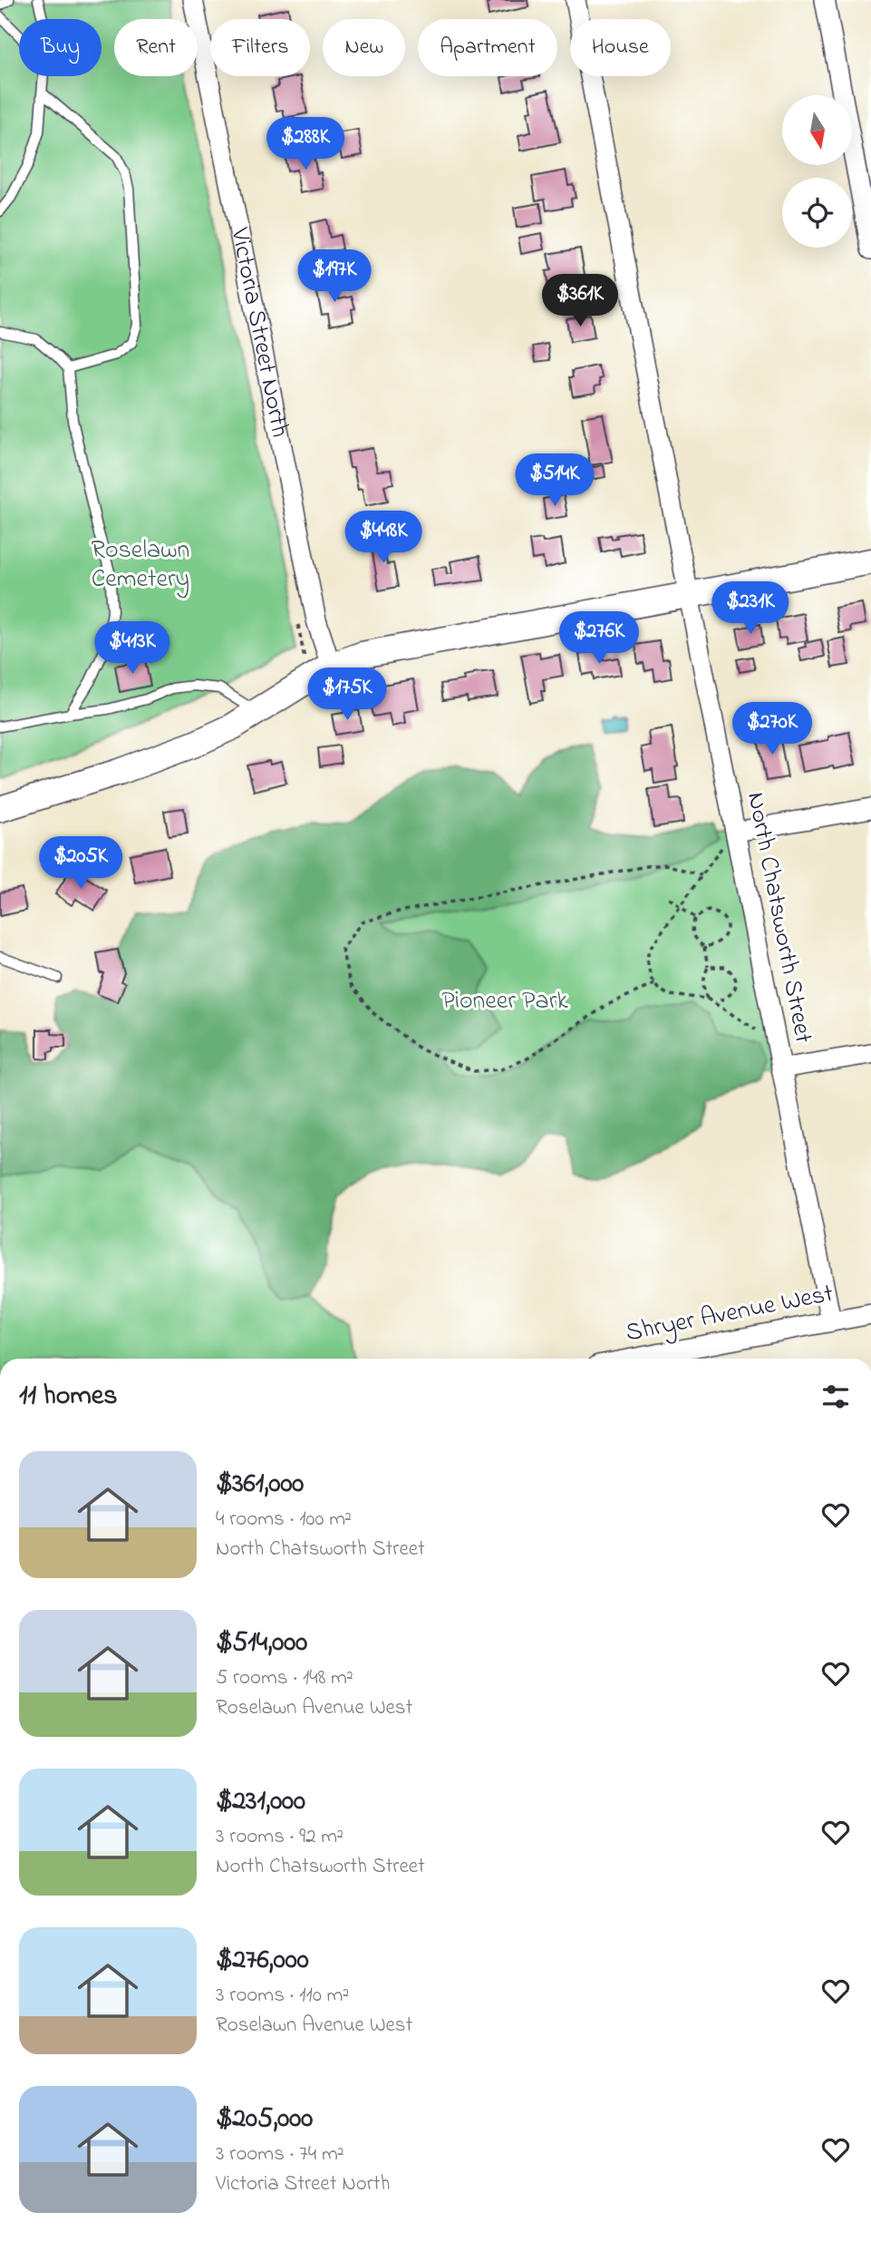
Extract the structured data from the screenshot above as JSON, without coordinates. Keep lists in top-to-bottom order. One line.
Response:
{"streets":{"street":["Victoria Street North","North Chatsworth Street","Shryer Avenue West"]},"crossings":[["North Chatsworth Street","Shryer Avenue West"]],"parks":["Roselawn Cemetery","Pioneer Park"],"north":"bottom","page":{"chip":["Buy","Rent","Filters","New","Apartment","House"],"price":["$288K","$197K","$361K","$514K","$448K","$231K","$276K","$413K","$175K","$270K","$205K"],"heading":"11 homes","list":[{"name":"$361,000","note":"4 rooms · 100 m² · North Chatsworth Street"},{"name":"$514,000","note":"5 rooms · 148 m² · Roselawn Avenue West"},{"name":"$231,000","note":"3 rooms · 92 m² · North Chatsworth Street"},{"name":"$276,000","note":"3 rooms · 110 m² · Roselawn Avenue West"},{"name":"$205,000","note":"3 rooms · 74 m² · Victoria Street North"}]}}
